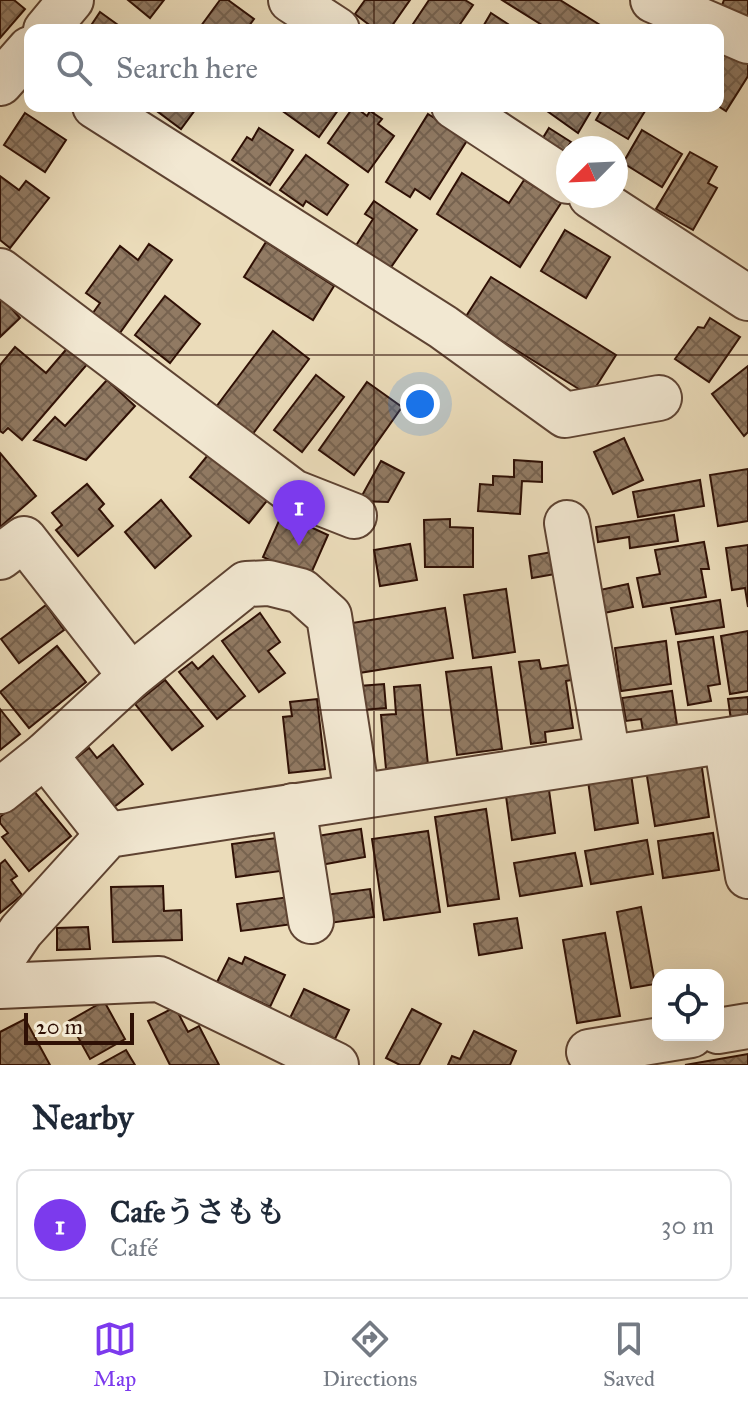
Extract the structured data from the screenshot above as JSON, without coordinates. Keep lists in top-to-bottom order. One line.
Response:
{"scale_bar":"20 m","north":"bottom left","page":{"search":"Search here","pins":"1","scale":"20 m","heading":"Nearby","list":[{"mark":"1","name":"Cafeうさもも","note":"Café","value":"30 m"}],"nav":["Map","Directions","Saved"]}}
